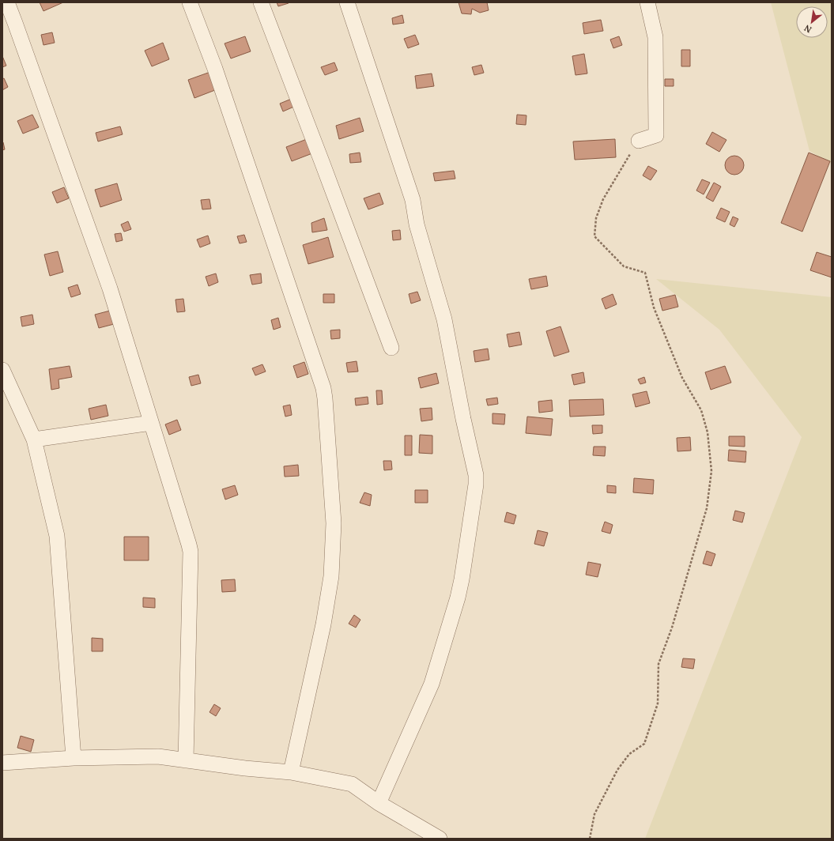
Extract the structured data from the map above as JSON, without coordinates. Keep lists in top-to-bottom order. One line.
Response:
{"north":"bottom left"}
